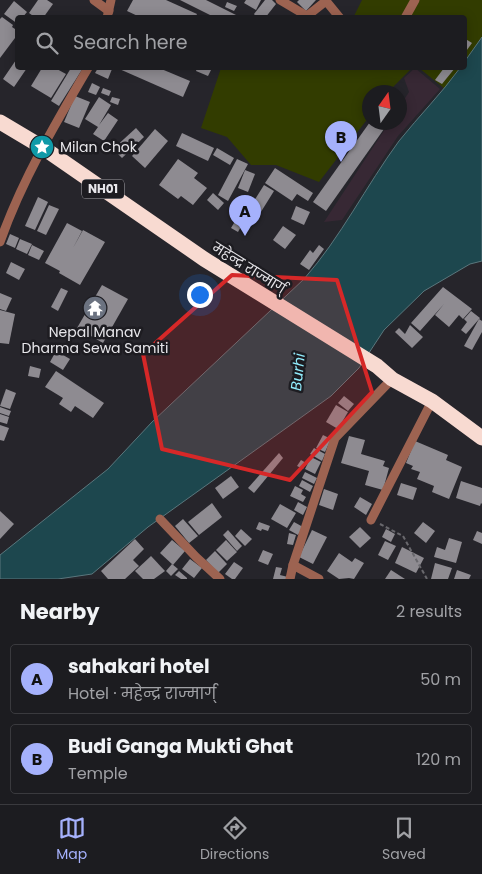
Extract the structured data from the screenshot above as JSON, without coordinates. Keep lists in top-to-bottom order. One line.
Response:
{"streets":{"highway":["NH01","महेन्द्र राज्मार्ग्"]},"water":["Burhi"],"places":{"place":["Milan Chok"],"temple":["Nepal Manav Dharma Sewa Samiti"]},"north":"top","page":{"search":"Search here","pins":["B","A"],"heading":["Nearby","2 results"],"list":[{"mark":"A","name":"sahakari hotel","note":"Hotel · महेन्द्र राज्मार्ग्","value":"50 m"},{"mark":"B","name":"Budi Ganga Mukti Ghat","note":"Temple","value":"120 m"}],"nav":["Map","Directions","Saved"]}}
